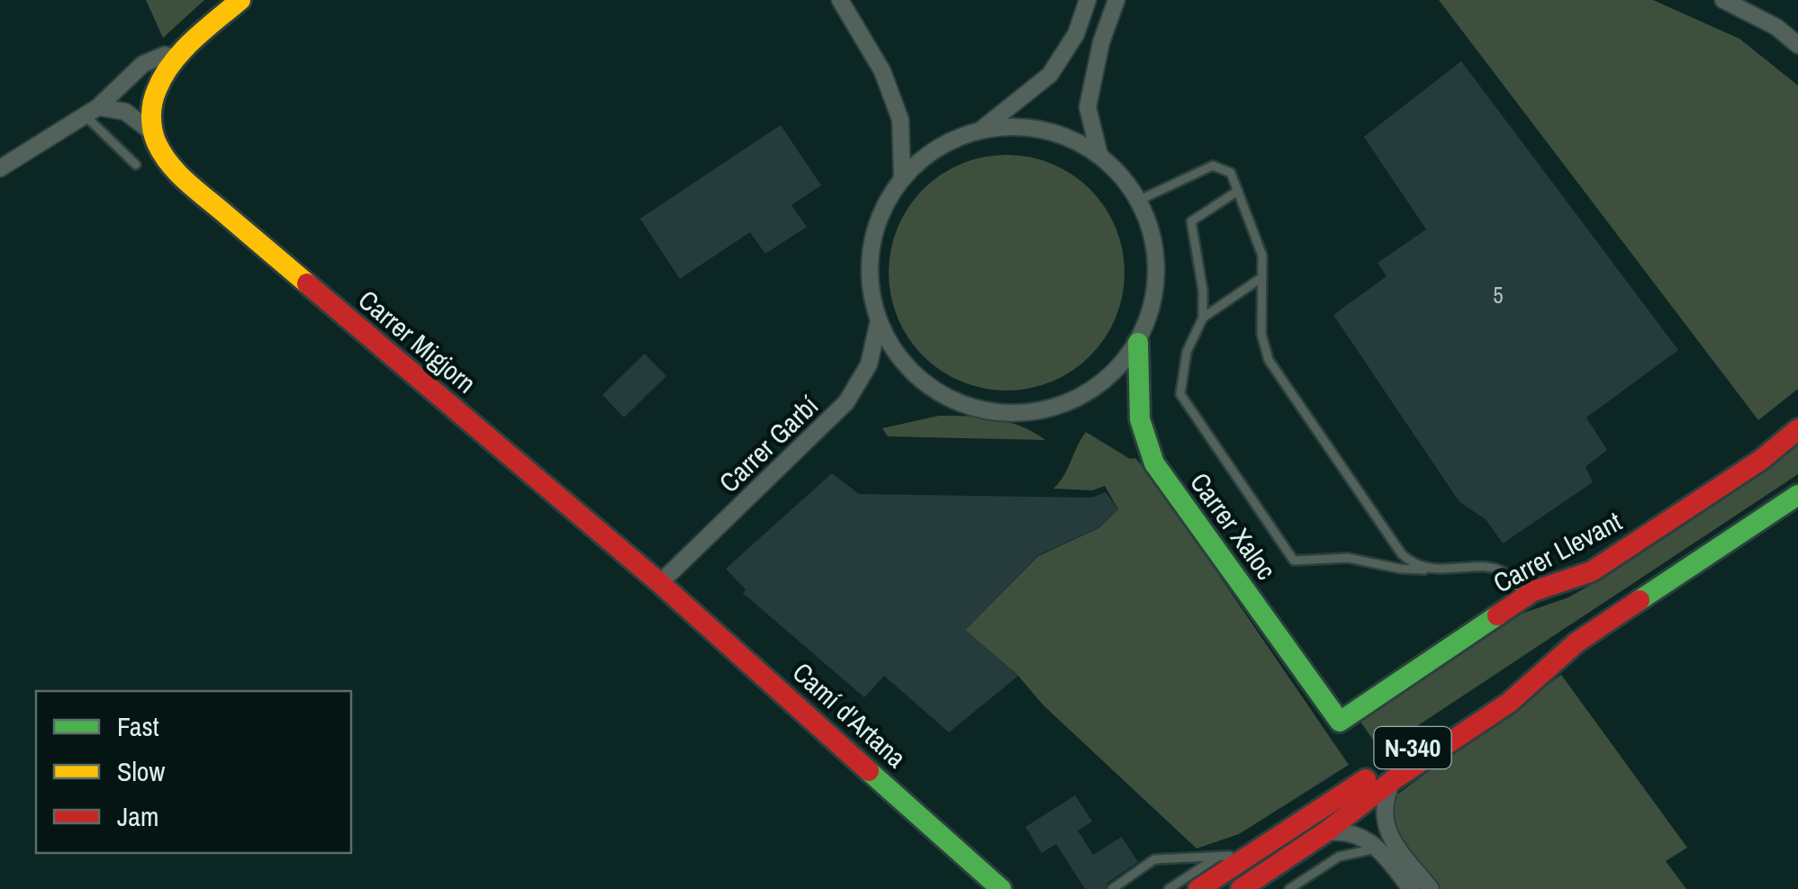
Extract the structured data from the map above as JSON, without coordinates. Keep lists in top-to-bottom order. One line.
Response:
{"streets":{"main road":["Carrer Migjorn","Carrer Xaloc","Carrer Llevant","Camí d'Artana","N-340"],"street":["Carrer Garbí"]},"crossings":[["Carrer Migjorn","Carrer Garbí"],["Carrer Migjorn","Camí d'Artana"],["Carrer Garbí","Carrer Xaloc"],["Carrer Garbí","Camí d'Artana"],["Carrer Xaloc","Carrer Llevant"]],"house_numbers":["5"],"legend":["Fast","Slow","Jam"]}
